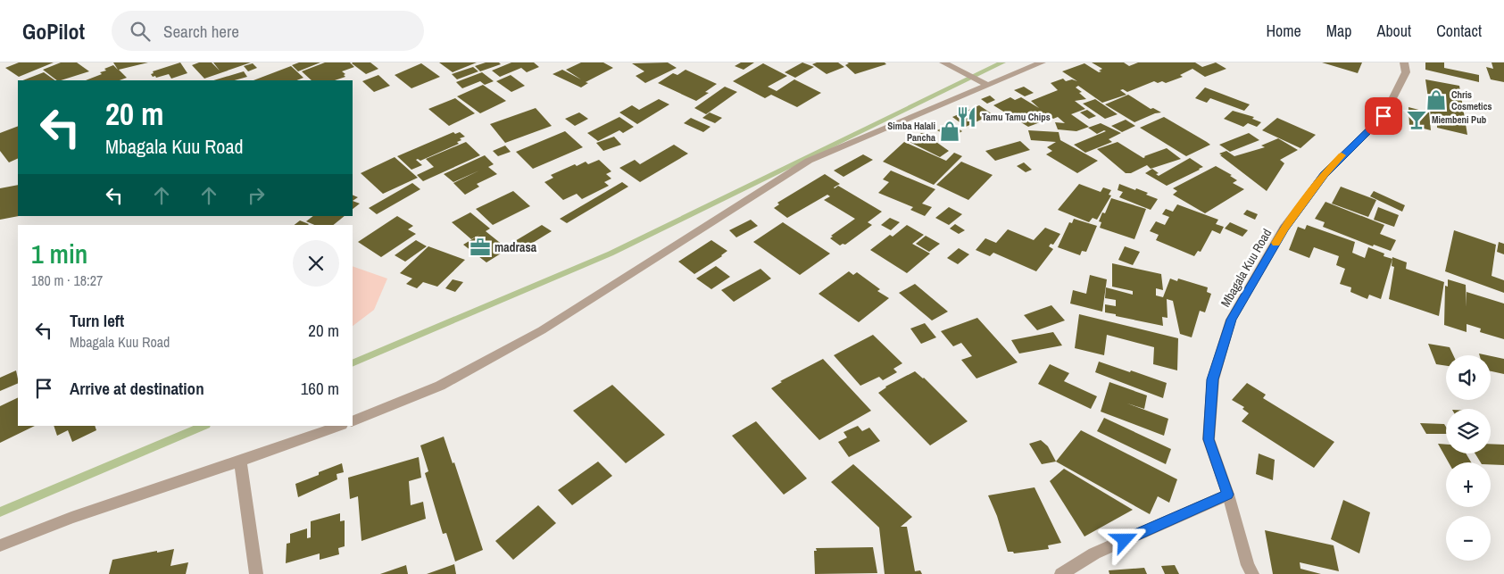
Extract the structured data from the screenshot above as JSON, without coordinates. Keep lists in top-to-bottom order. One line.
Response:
{"streets":{"street":["Mbagala Kuu Road"]},"places":{"shop":["Chris Cosmetics","Simba Halali Pancha"],"restaurant":["Tamu Tamu Chips"],"bar":["Miembeni Pub"],"office":["madrasa"]},"page":{"header":"GoPilot","search":"Search here","nav":["Home","Map","About","Contact"],"turn":["20 m","Mbagala Kuu Road"],"heading":["1 min","180 m · 18:27"],"list":[{"name":"Turn left","note":"Mbagala Kuu Road","value":"20 m"},{"name":"Arrive at destination","value":"160 m"}],"map_buttons":["+","−"]}}
